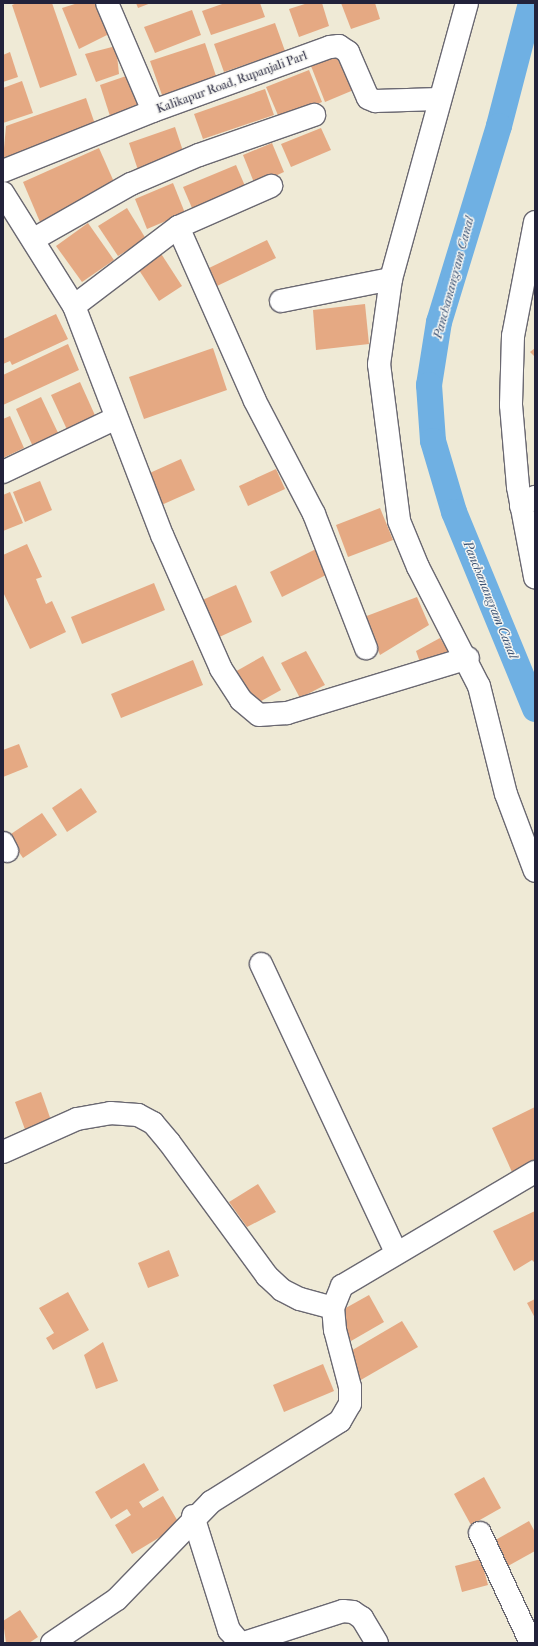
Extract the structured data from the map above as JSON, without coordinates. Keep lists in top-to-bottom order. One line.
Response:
{"streets":{"street":["Kalikapur Road, Rupanjali Parl"]},"water":["Panchanangram Canal"]}
